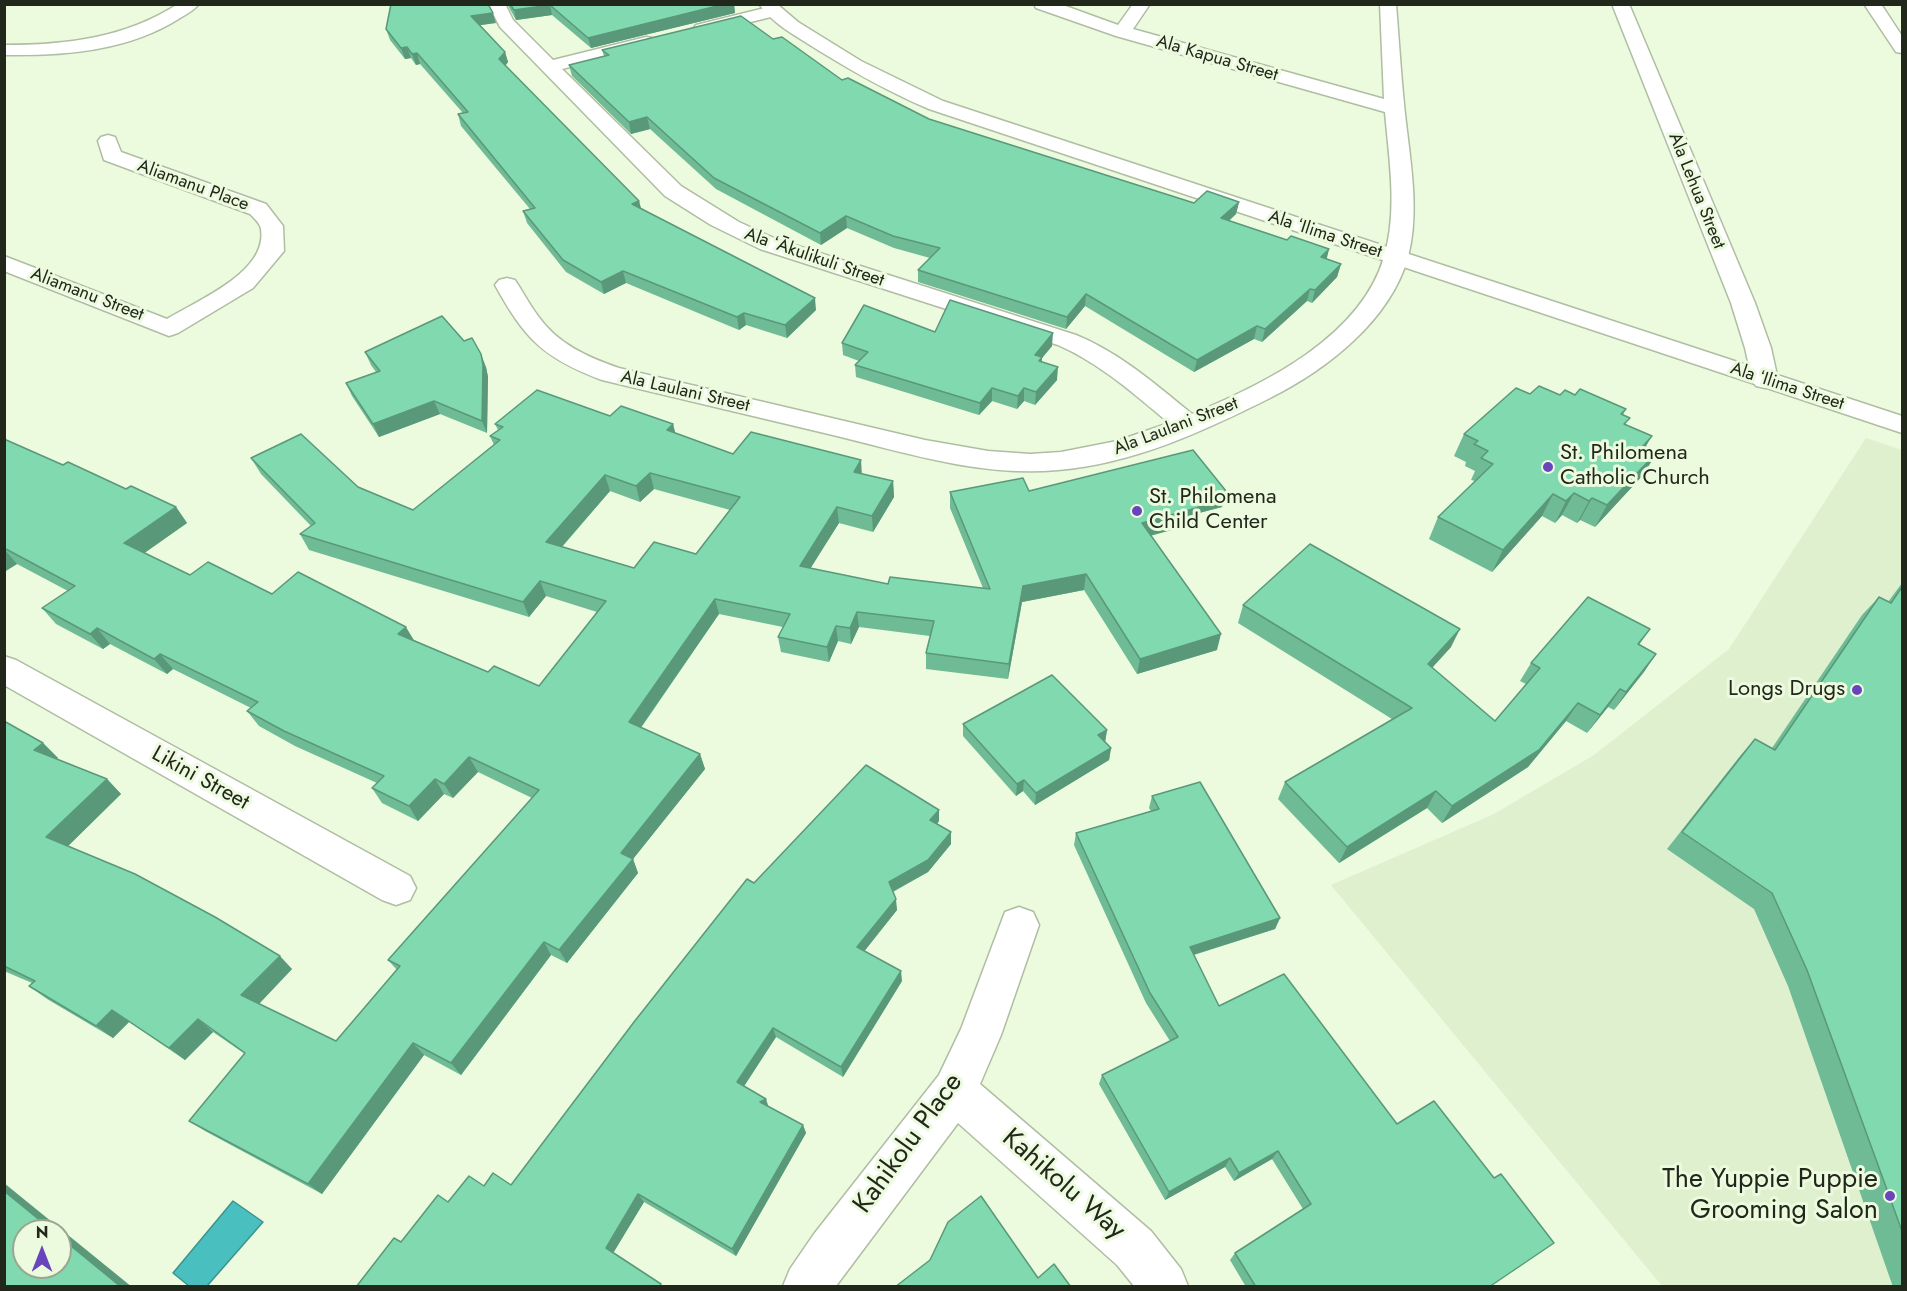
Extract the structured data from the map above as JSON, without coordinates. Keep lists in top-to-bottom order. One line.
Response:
{"streets":{"street":["Ala Kapua Street","Aliamanu Place","Ala Lehua Street","Ala ʻIlima Street","Ala ʻĀkulikuli Street","Aliamanu Street","Ala Laulani Street","Likini Street","Kahikolu Place","Kahikolu Way"]},"crossings":[["Ala Kapua Street","Ala Laulani Street"],["Aliamanu Place","Aliamanu Street"],["Ala Lehua Street","Ala ʻIlima Street"],["Ala ʻIlima Street","Ala Laulani Street"],["Ala ʻĀkulikuli Street","Ala Laulani Street"],["Kahikolu Place","Kahikolu Way"]],"places":["St. Philomena Catholic Church","St. Philomena Child Center","Longs Drugs","The Yuppie Puppie Grooming Salon"],"north":"top"}
